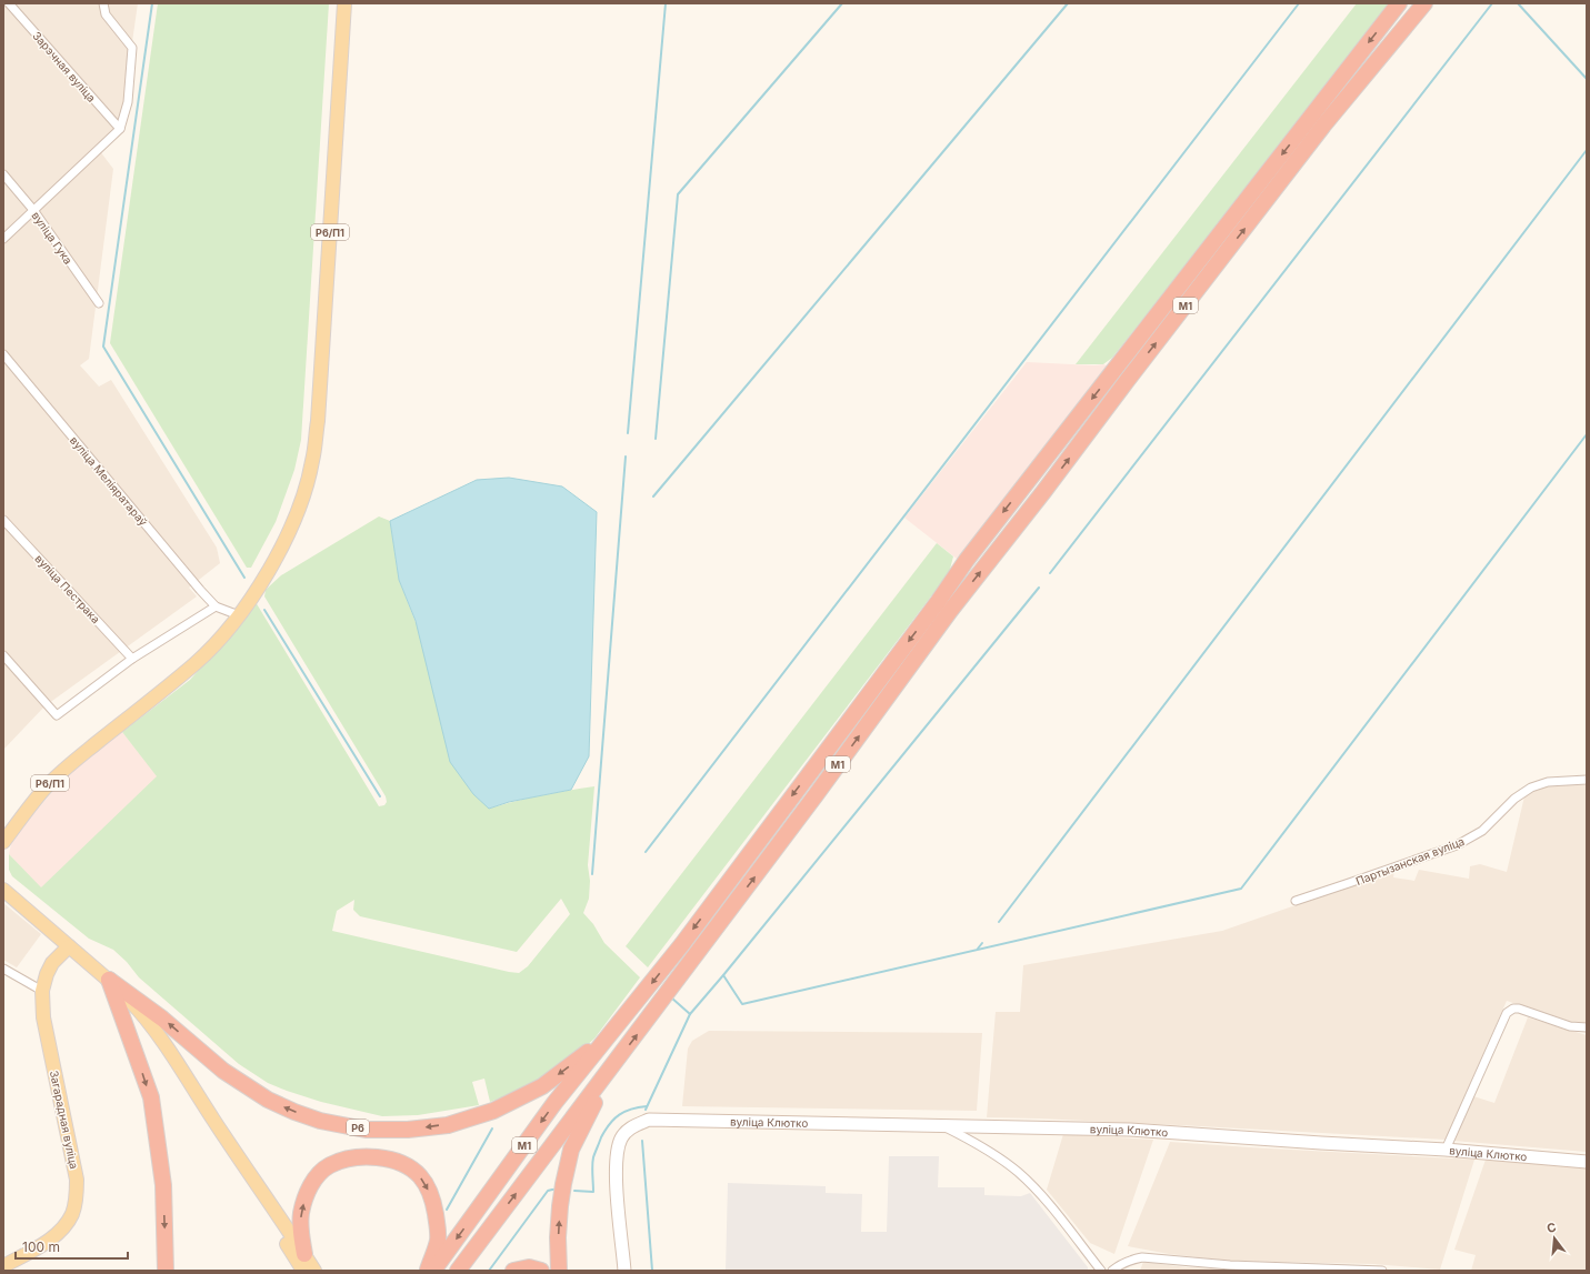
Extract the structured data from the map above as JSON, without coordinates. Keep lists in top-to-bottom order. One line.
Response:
{"streets":{"highway":["М1","Р6"],"main road":["Р6/П1","Загарадная вуліца"],"street":["Зарэчная вуліца","вуліца Гука","вуліца Меліяратараў","вуліца Пестрака","Партызанская вуліца","вуліца Клютко"]},"crossings":[["М1","Р6"],["Загарадная вуліца","Р6"]],"scale_bar":"100 m","north":"top"}
